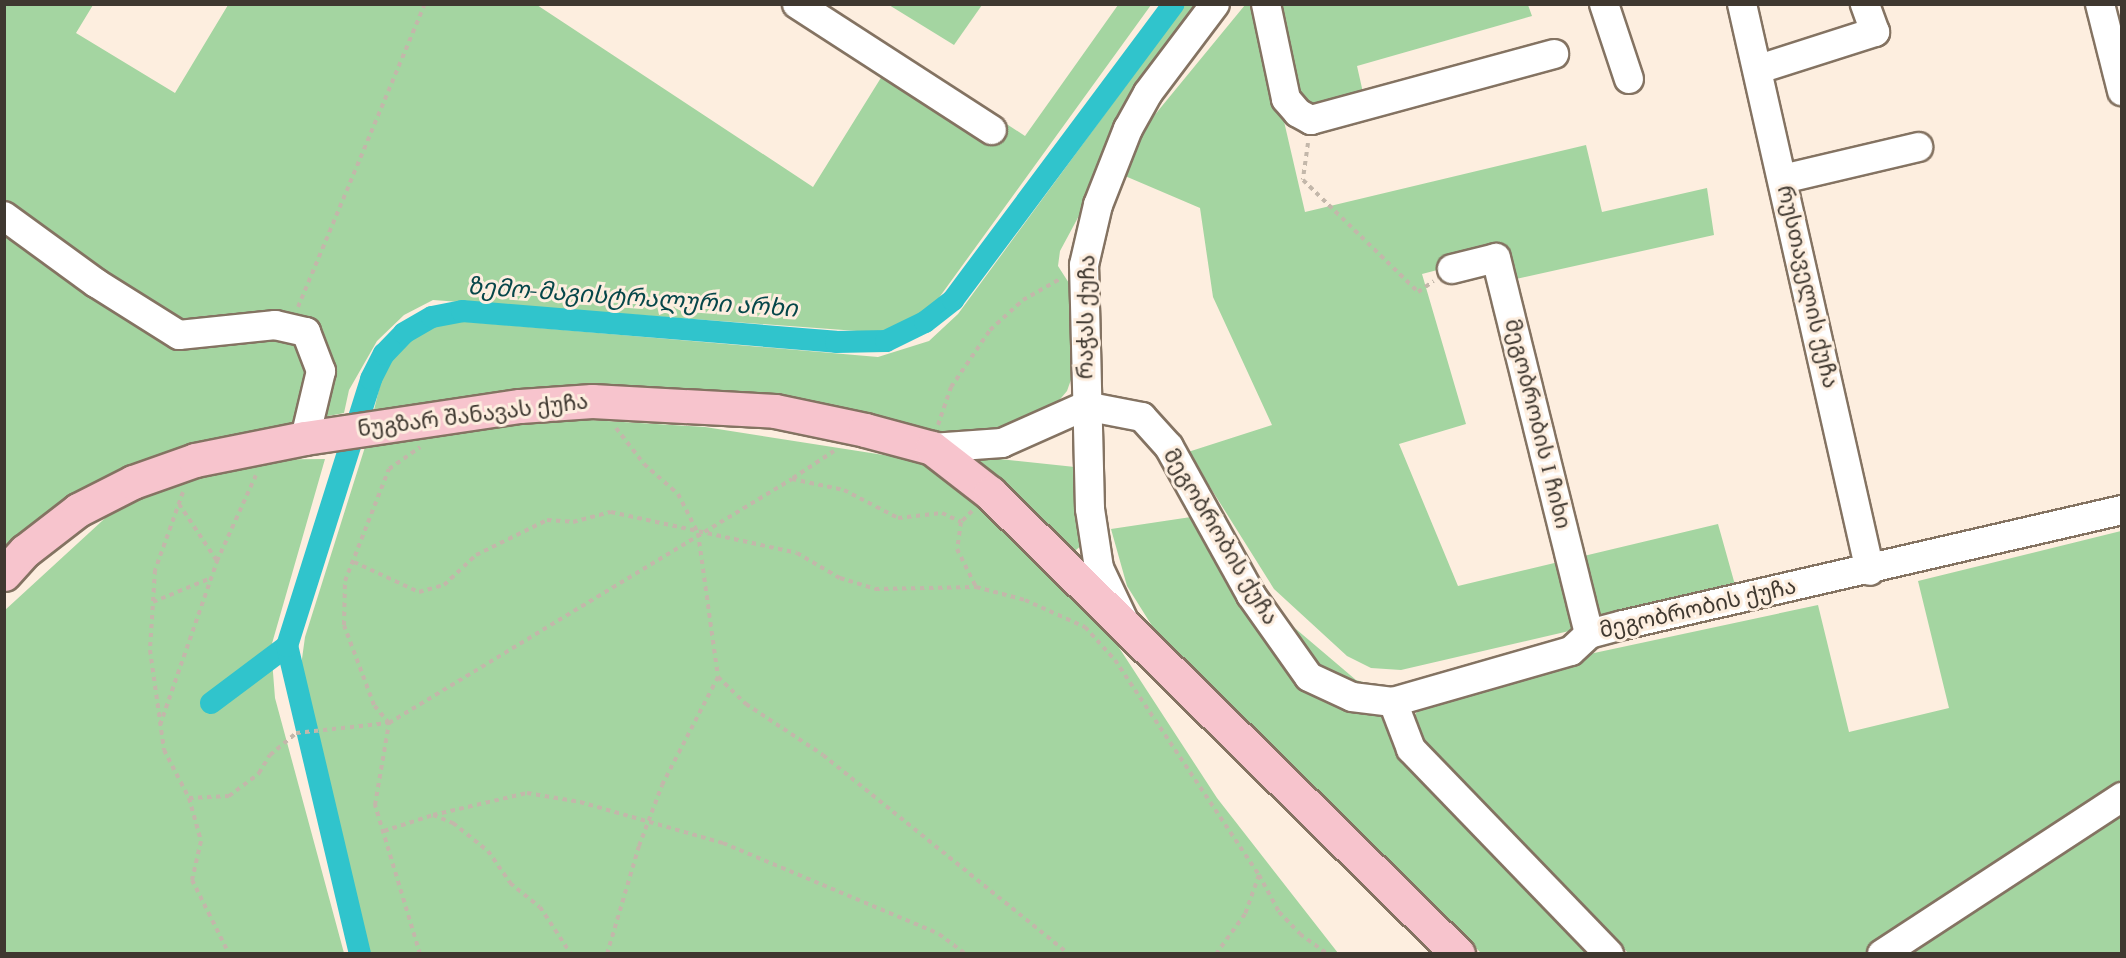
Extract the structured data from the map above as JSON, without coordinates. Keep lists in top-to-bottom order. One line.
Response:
{"streets":{"main road":["ნუგზარ შანავას ქუჩა"],"street":["რუსთაველის ქუჩა","რაჭას ქუჩა","მეგობრობის I ჩიხი","მეგობრობის ქუჩა"]},"crossings":[["რუსთაველის ქუჩა","მეგობრობის ქუჩა"],["რაჭას ქუჩა","ნუგზარ შანავას ქუჩა"],["რაჭას ქუჩა","მეგობრობის ქუჩა"],["მეგობრობის I ჩიხი","მეგობრობის ქუჩა"]],"water":["ზემო-მაგისტრალური არხი"]}
